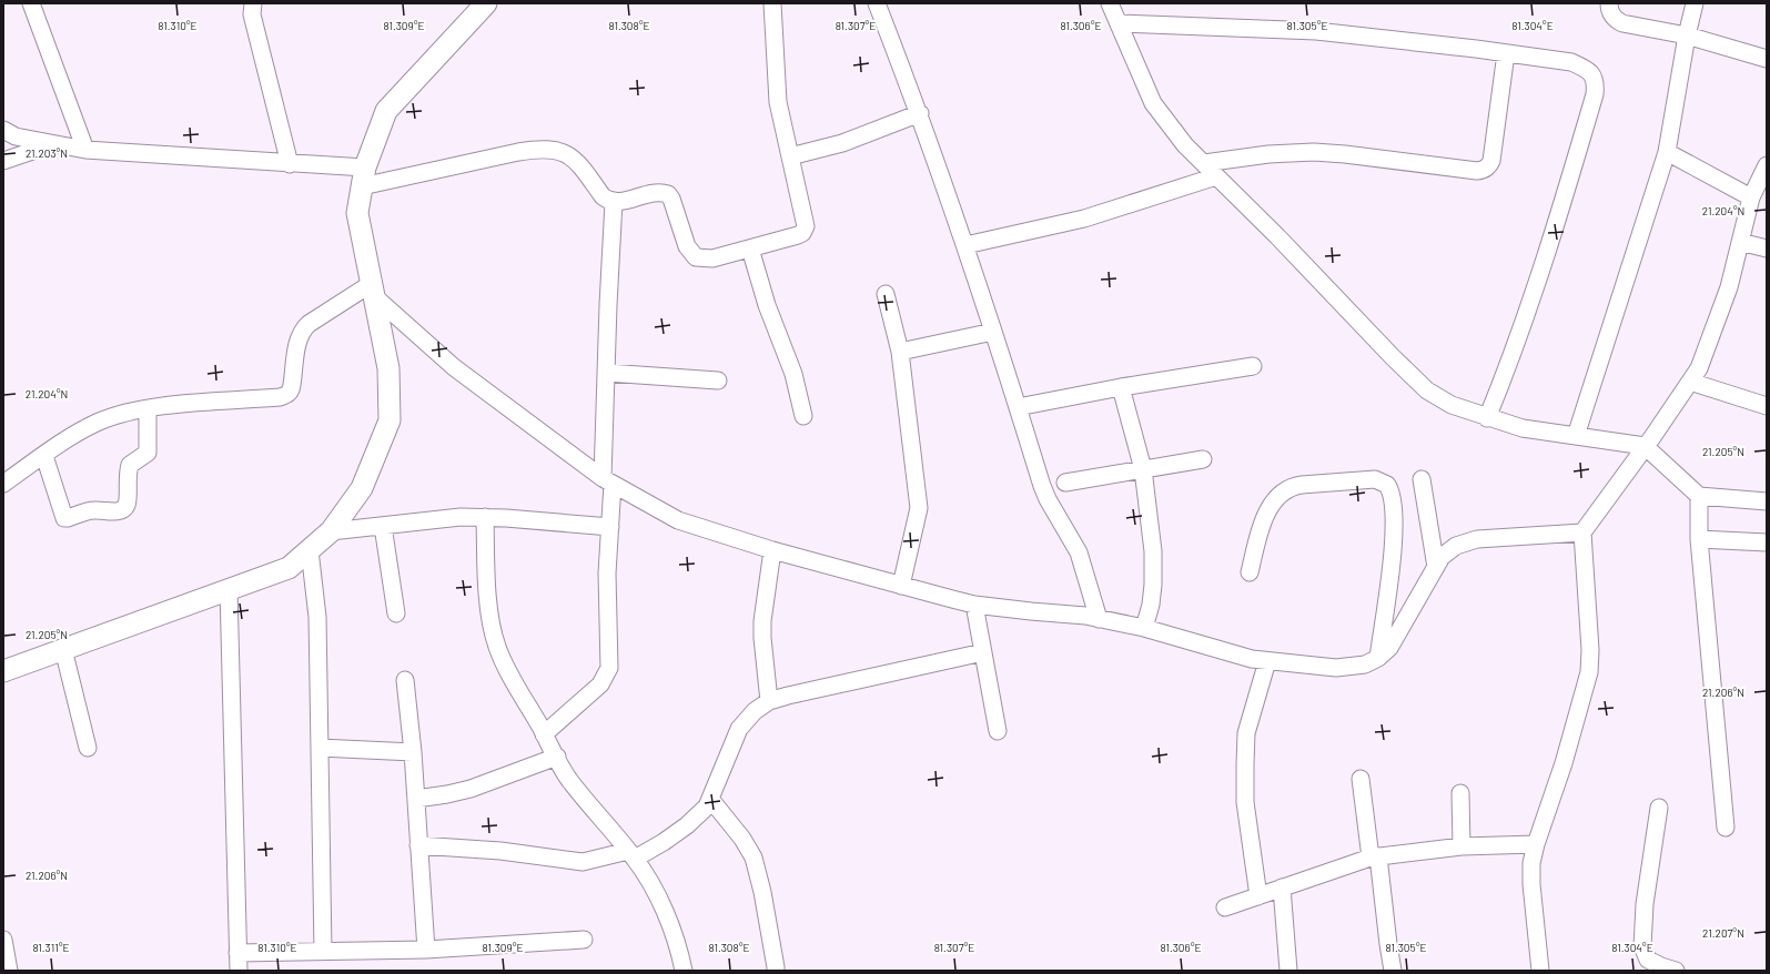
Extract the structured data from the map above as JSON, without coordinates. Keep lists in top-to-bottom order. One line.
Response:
{"coordinates":["81.310°E","81.309°E","81.308°E","81.307°E","81.306°E","81.305°E","81.304°E","21.203°N","21.204°N","21.205°N","21.206°N","21.207°N","81.311°E"]}
